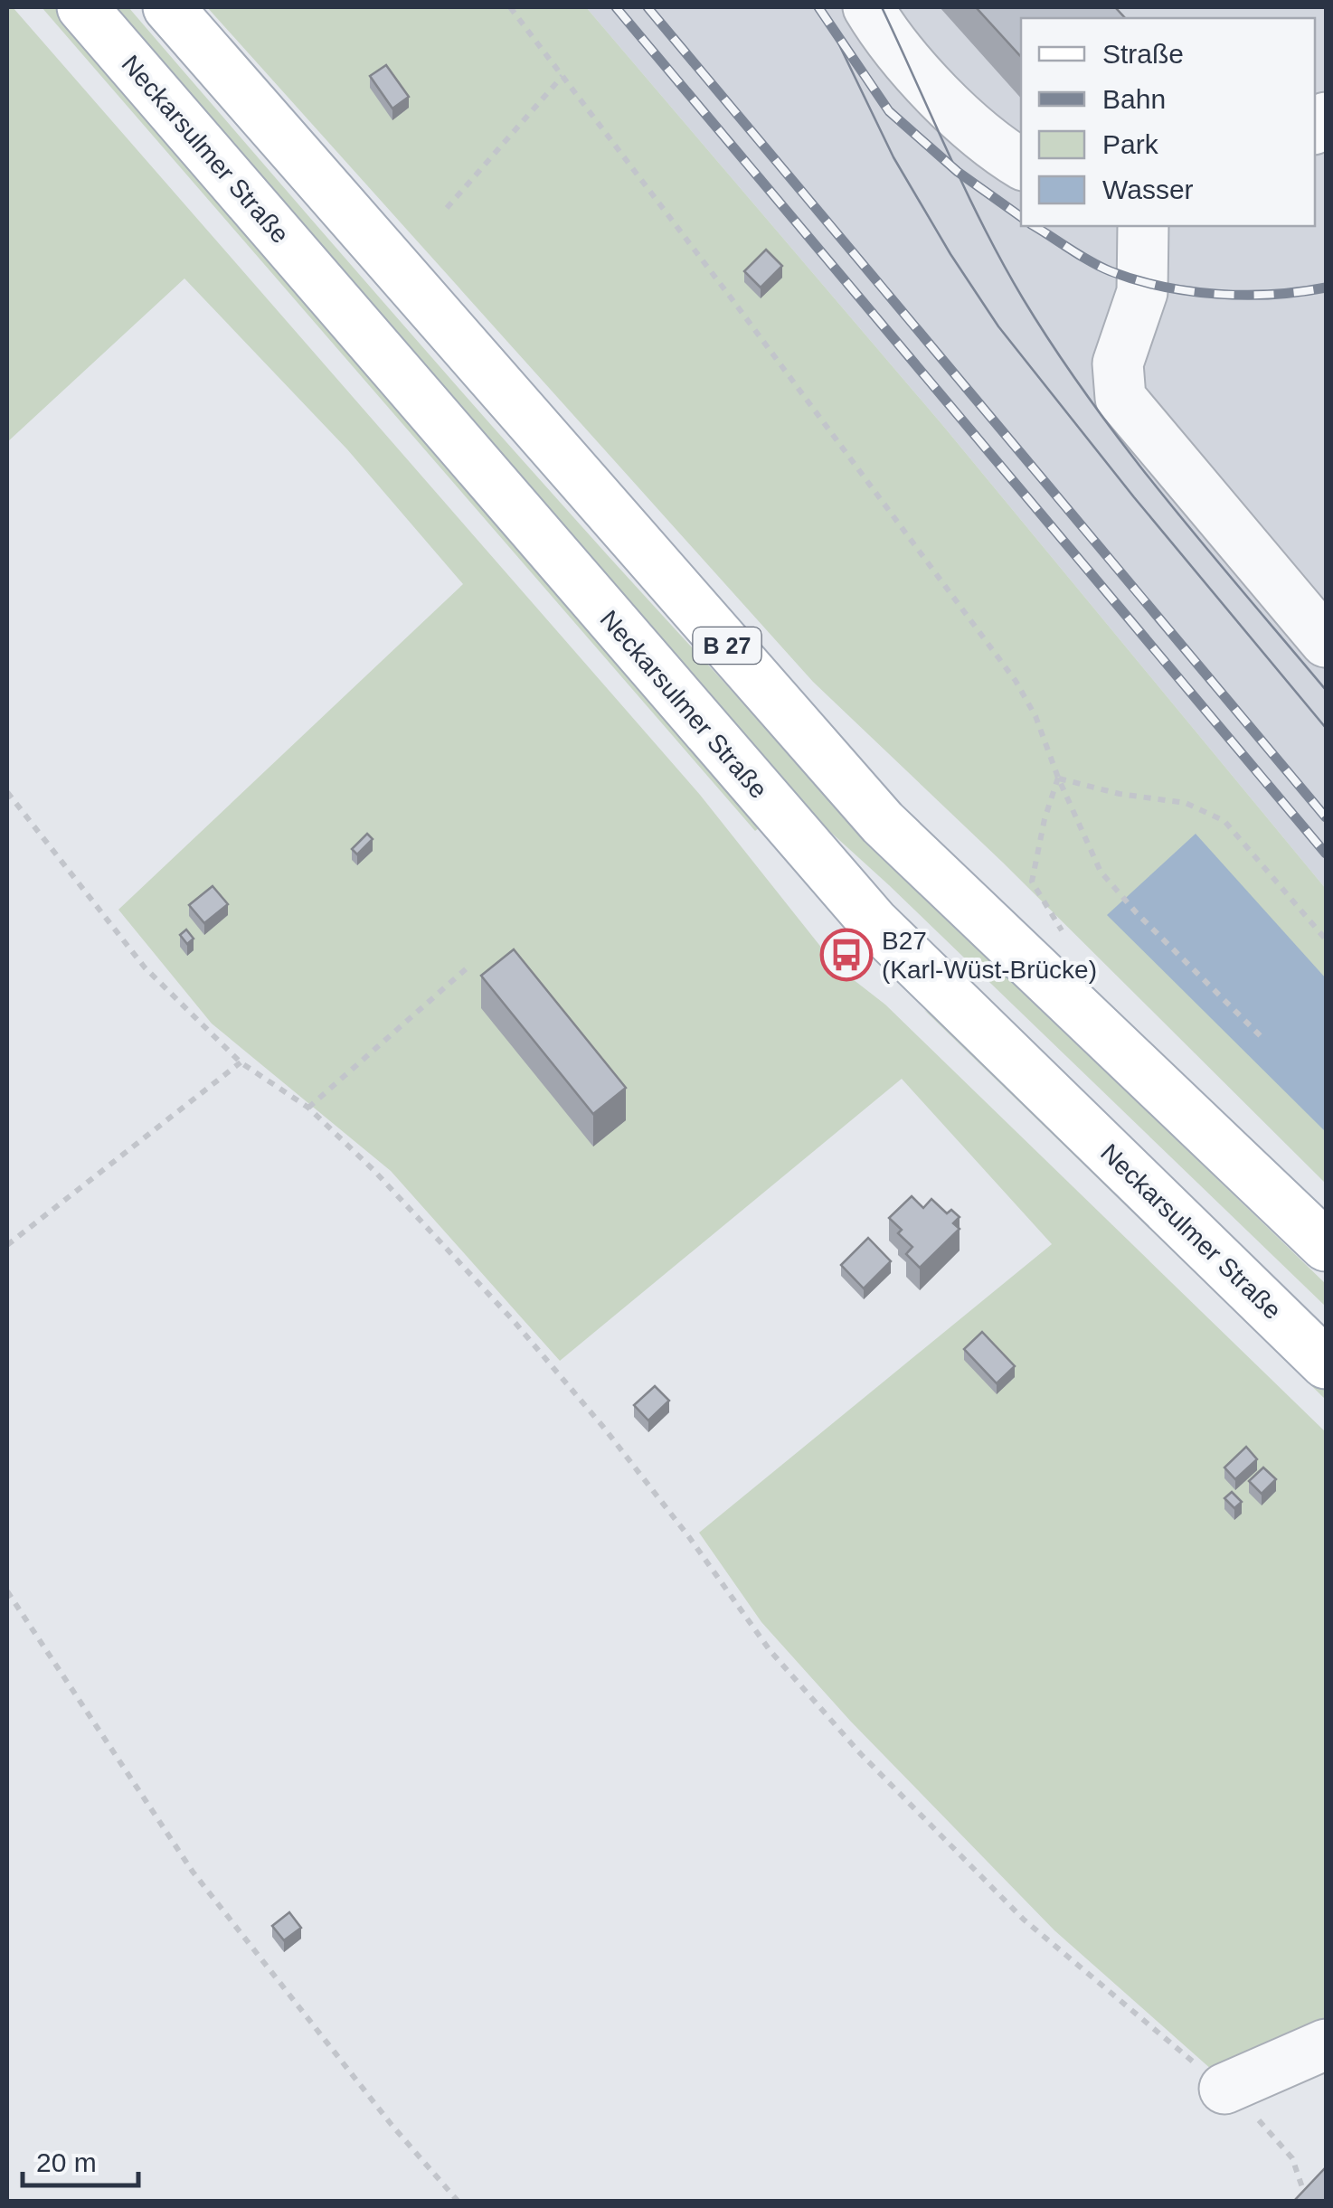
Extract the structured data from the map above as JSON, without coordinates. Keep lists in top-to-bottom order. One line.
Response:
{"streets":{"main road":["Neckarsulmer Straße","B 27"]},"places":{"bus stop":["B27 (Karl-Wüst-Brücke)"]},"legend":["Straße","Bahn","Park","Wasser"],"scale_bar":"20 m"}
